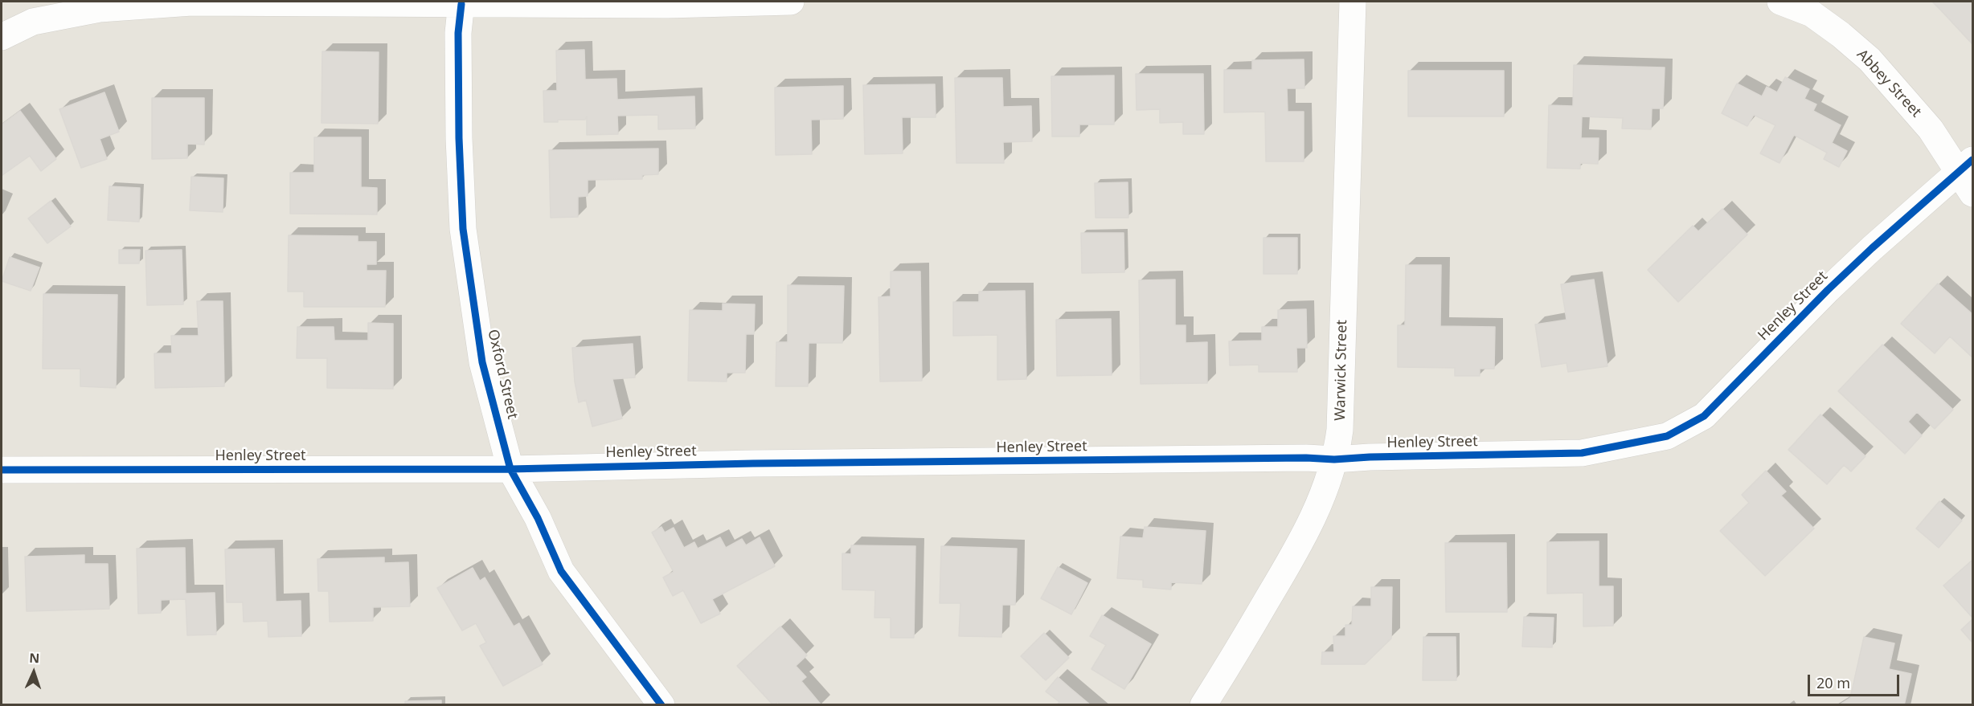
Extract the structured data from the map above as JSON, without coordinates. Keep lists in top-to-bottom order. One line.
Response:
{"streets":{"street":["Abbey Street","Henley Street","Warwick Street","Oxford Street"]},"crossings":[["Abbey Street","Henley Street"],["Henley Street","Warwick Street"],["Henley Street","Oxford Street"]],"scale_bar":"20 m","north":"top"}
